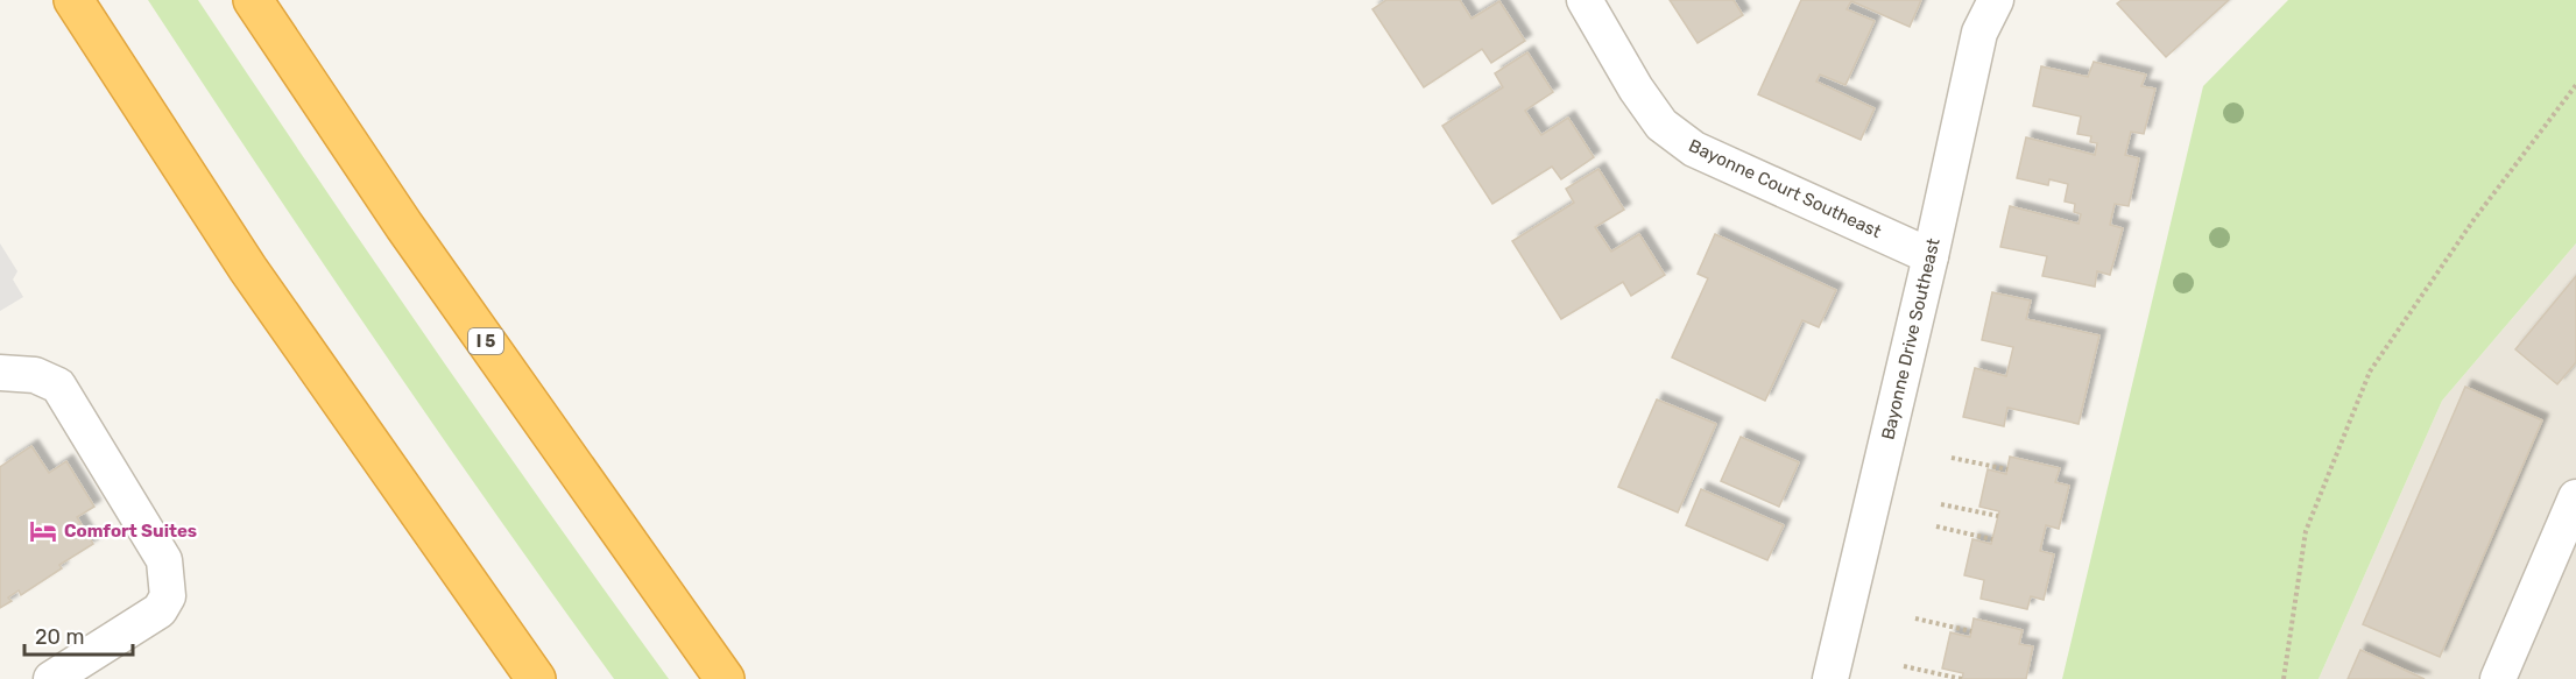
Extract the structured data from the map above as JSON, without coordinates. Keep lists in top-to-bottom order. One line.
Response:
{"streets":{"highway":["I 5"],"street":["Bayonne Court Southeast","Bayonne Drive Southeast"]},"crossings":[["Bayonne Court Southeast","Bayonne Drive Southeast"]],"places":{"hotel":["Comfort Suites"]},"scale_bar":"20 m"}
